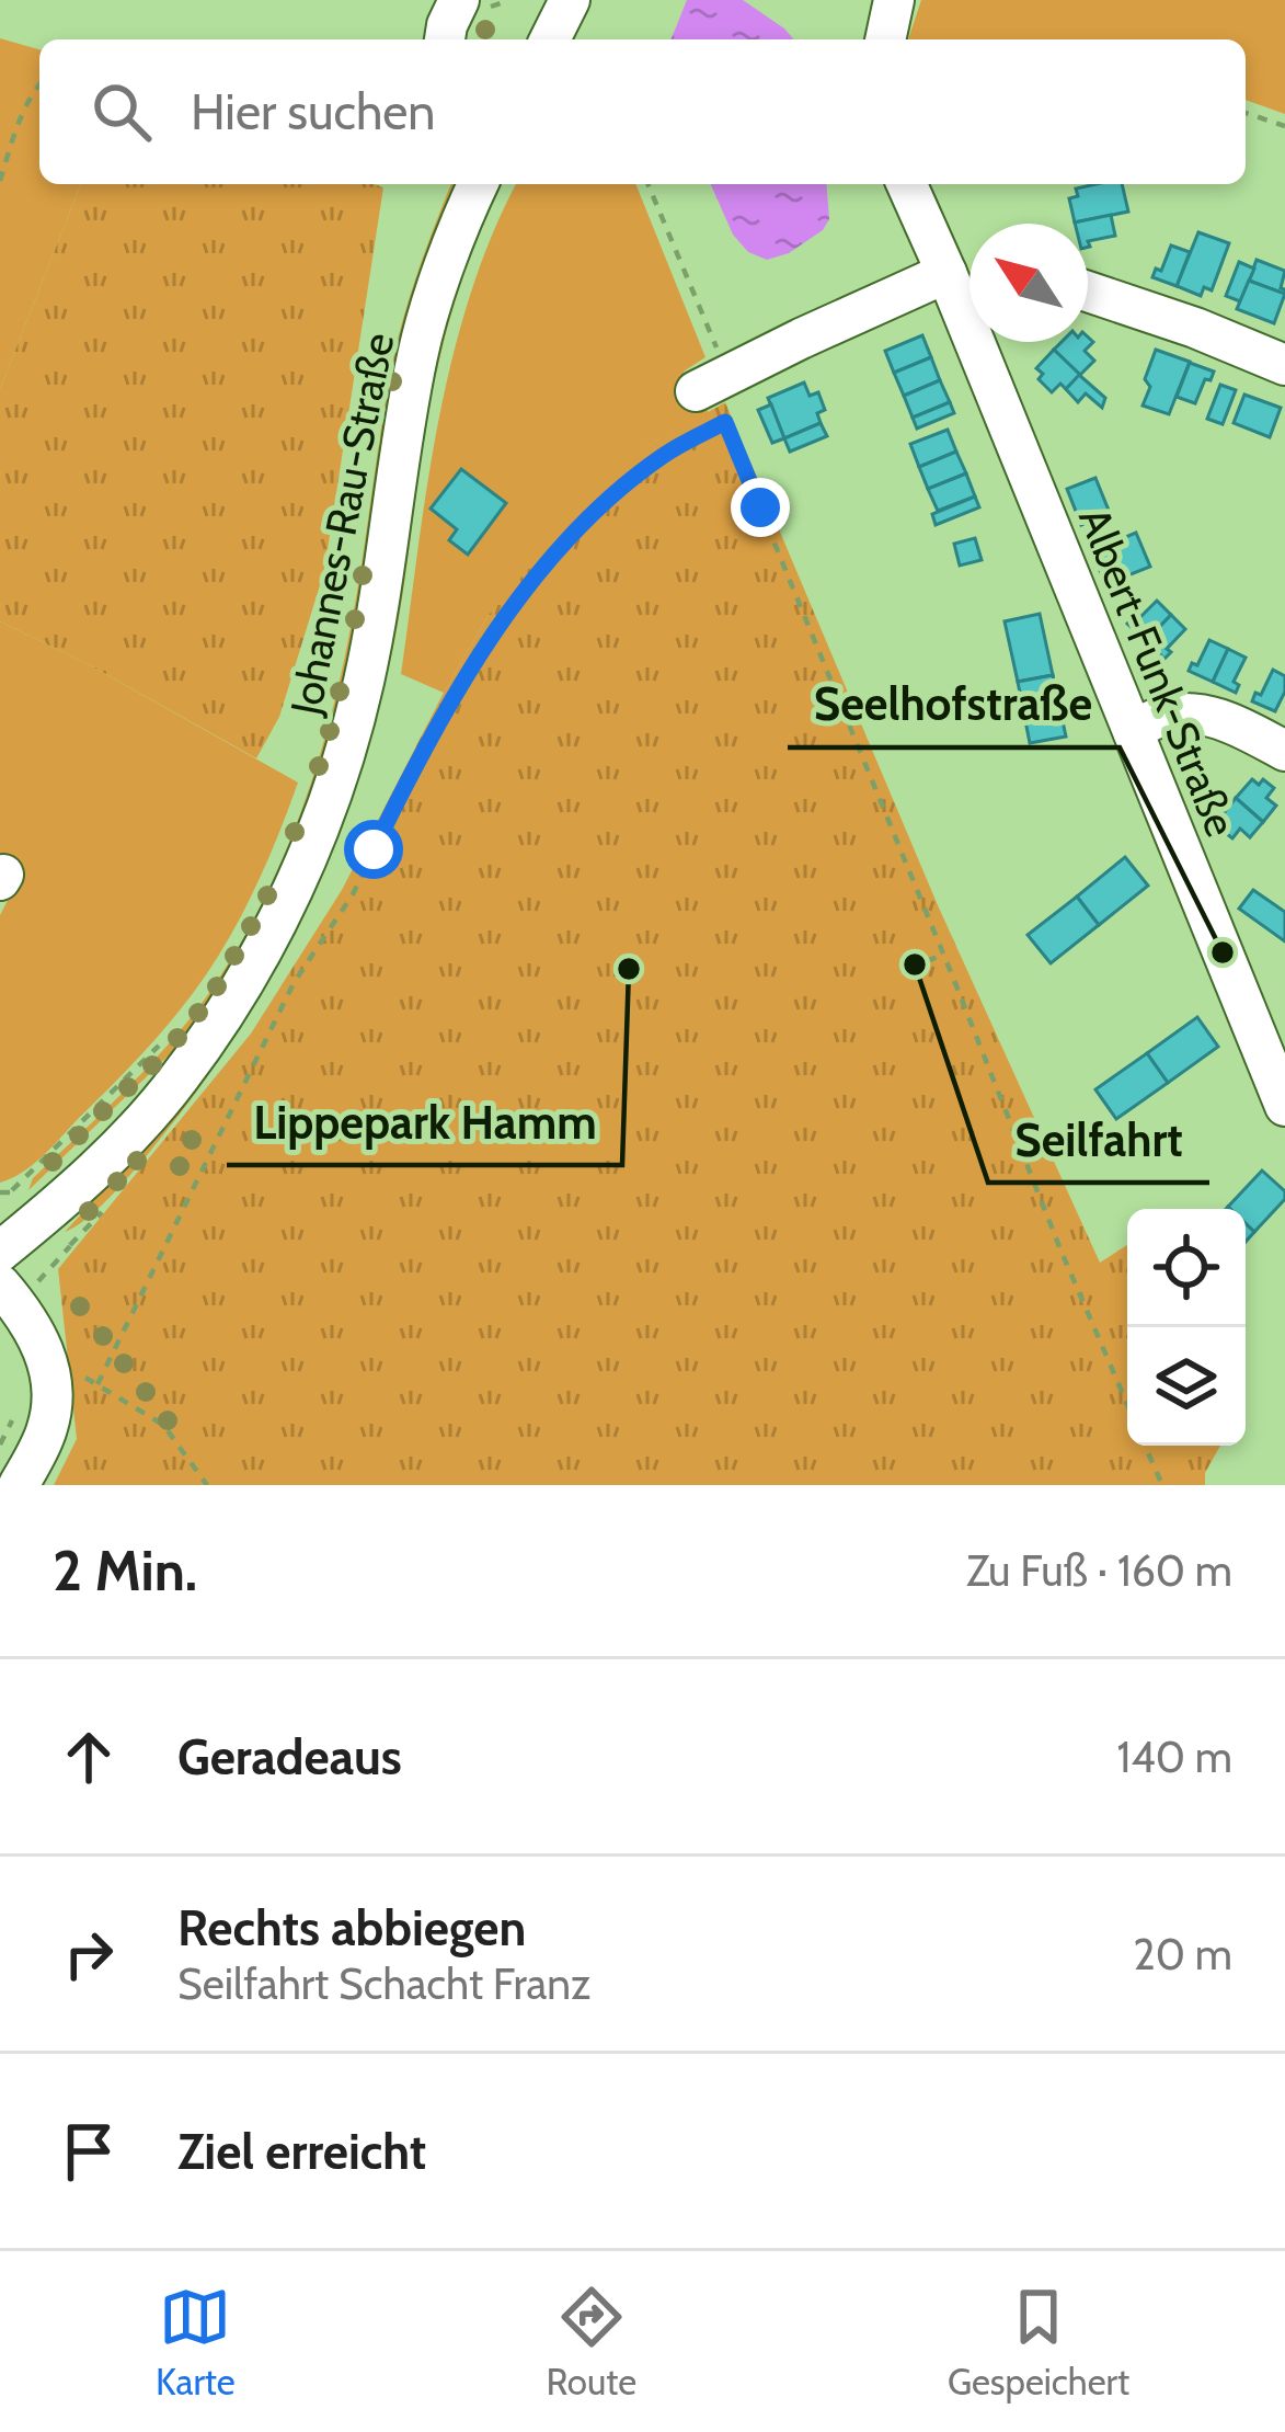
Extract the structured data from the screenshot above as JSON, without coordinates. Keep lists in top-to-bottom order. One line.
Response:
{"streets":{"street":["Johannes-Rau-Straße","Albert-Funk-Straße"]},"places":["Seelhofstraße","Seilfahrt","Lippepark Hamm"],"north":"top left","page":{"search":"Hier suchen","heading":["2 Min.","Zu Fuß · 160 m"],"list":[["Geradeaus","140 m"],["Rechts abbiegen","Seilfahrt Schacht Franz","20 m"],"Ziel erreicht"],"nav":["Karte","Route","Gespeichert"]}}
